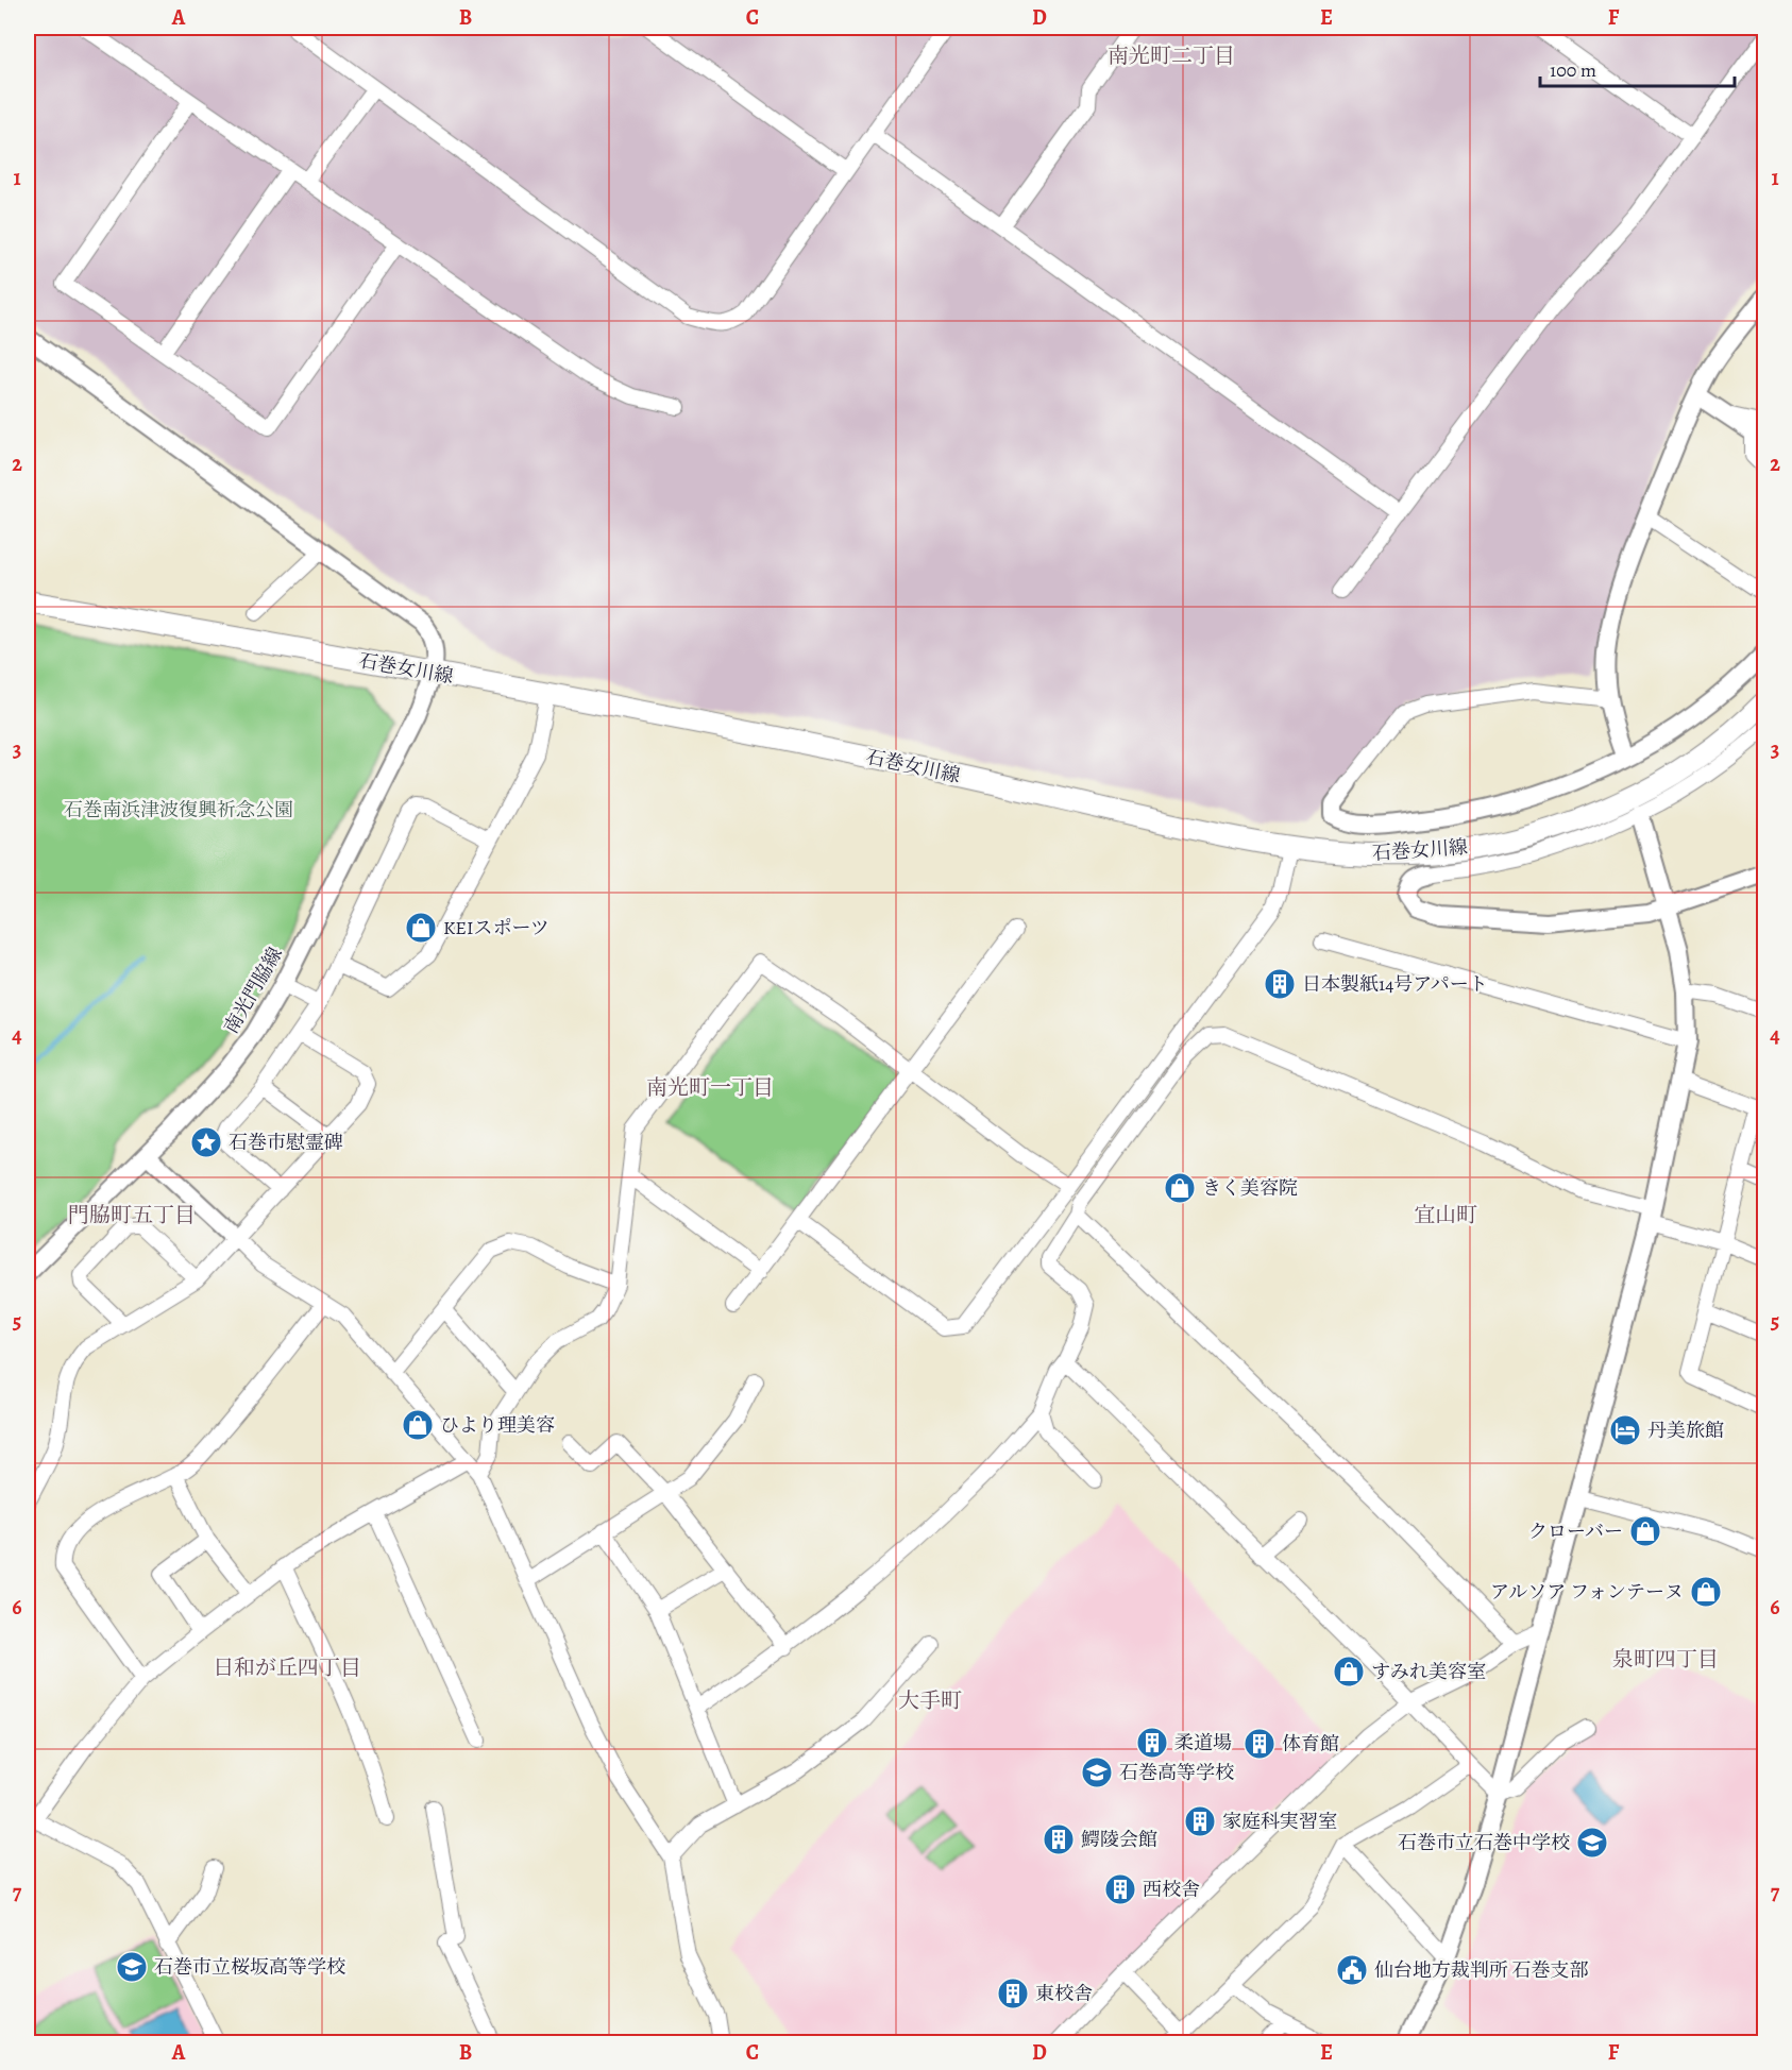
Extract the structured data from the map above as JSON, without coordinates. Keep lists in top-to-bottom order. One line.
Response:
{"streets":{"main road":["石巻女川線"],"street":["南光門脇線"]},"crossings":[["石巻女川線","南光門脇線"]],"districts":["南光町二丁目","南光町一丁目","門脇町五丁目","宜山町","泉町四丁目","日和が丘四丁目","大手町"],"parks":["石巻南浜津波復興祈念公園"],"places":{"shop":["KEIスポーツ","きく美容院","ひより理美容","クローバー","アルソア フォンテーヌ","すみれ美容室"],"building":["日本製紙14号アパート","柔道場","体育館","家庭科実習室","鰐陵会館","西校舎","東校舎"],"place":["石巻市慰霊碑"],"hotel":["丹美旅館"],"school or university":["石巻高等学校","石巻市立石巻中学校","石巻市立桜坂高等学校"],"public building":["仙台地方裁判所 石巻支部"]},"scale_bar":"100 m","grid":{"columns":["A","B","C","D","E","F"],"rows":["1","2","3","4","5","6","7"]}}
